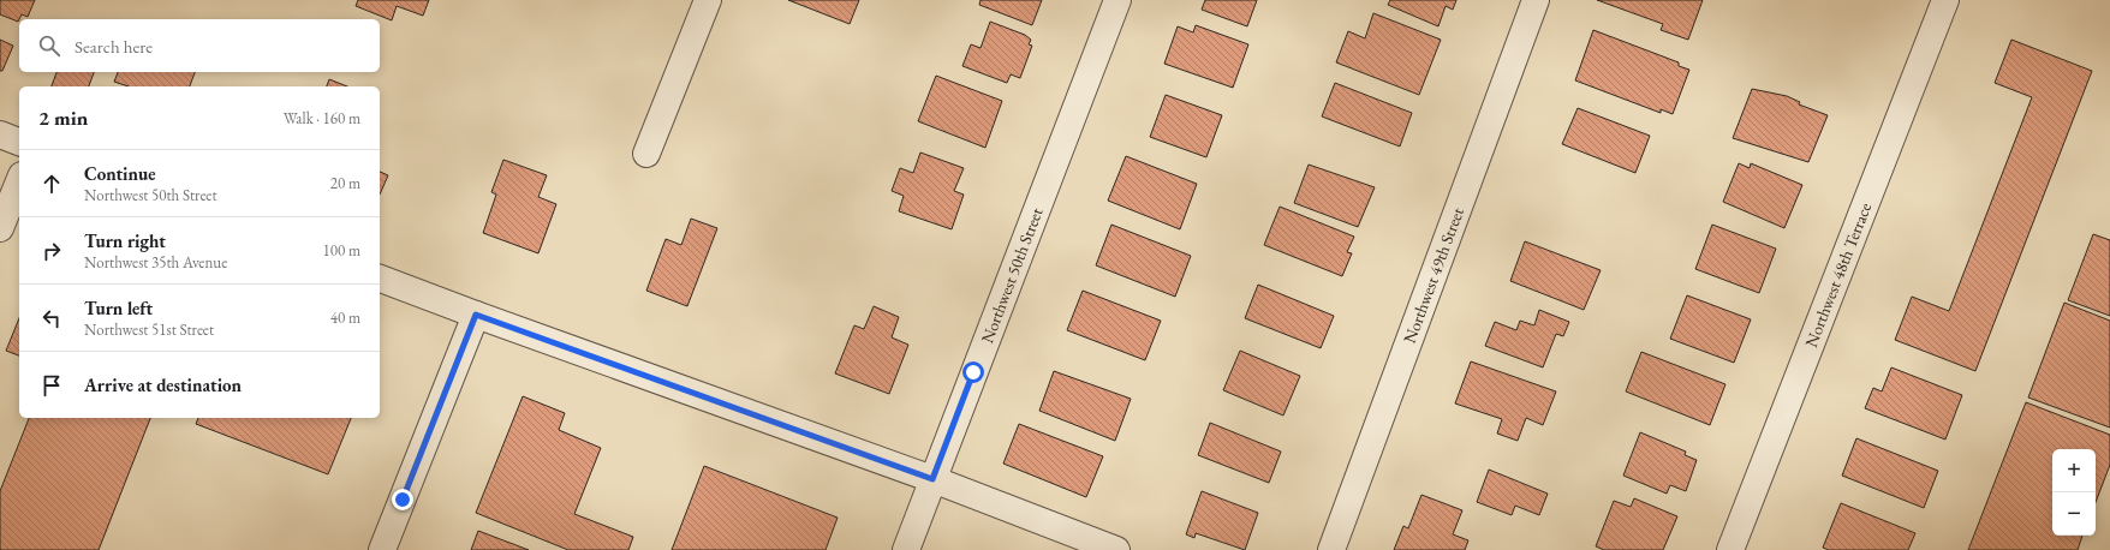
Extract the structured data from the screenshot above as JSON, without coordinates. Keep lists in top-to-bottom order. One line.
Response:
{"streets":{"street":["Northwest 50th Street","Northwest 49th Street","Northwest 48th Terrace"]},"page":{"search":"Search here","heading":["2 min","Walk · 160 m"],"list":[["Continue","Northwest 50th Street","20 m"],["Turn right","Northwest 35th Avenue","100 m"],["Turn left","Northwest 51st Street","40 m"],"Arrive at destination"],"map_buttons":["+","−"]}}
